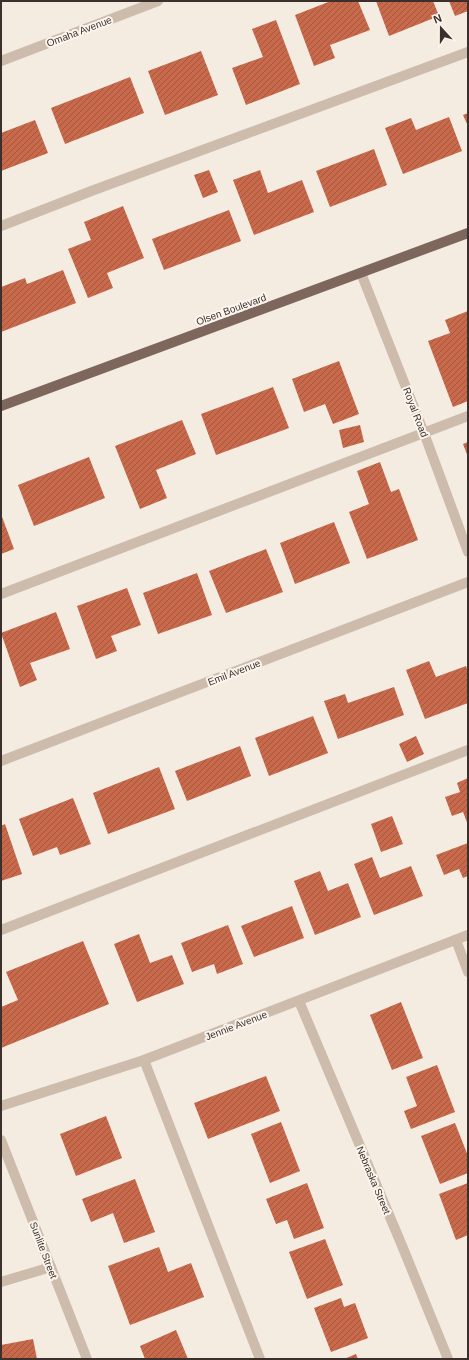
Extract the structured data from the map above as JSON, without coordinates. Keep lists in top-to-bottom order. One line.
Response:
{"streets":{"main road":["Olsen Boulevard"],"street":["Omaha Avenue","Royal Road","Emil Avenue","Jennie Avenue","Nebraska Street","Sunlite Street"]},"crossings":[["Olsen Boulevard","Royal Road"],["Jennie Avenue","Nebraska Street"]],"north":"top"}
